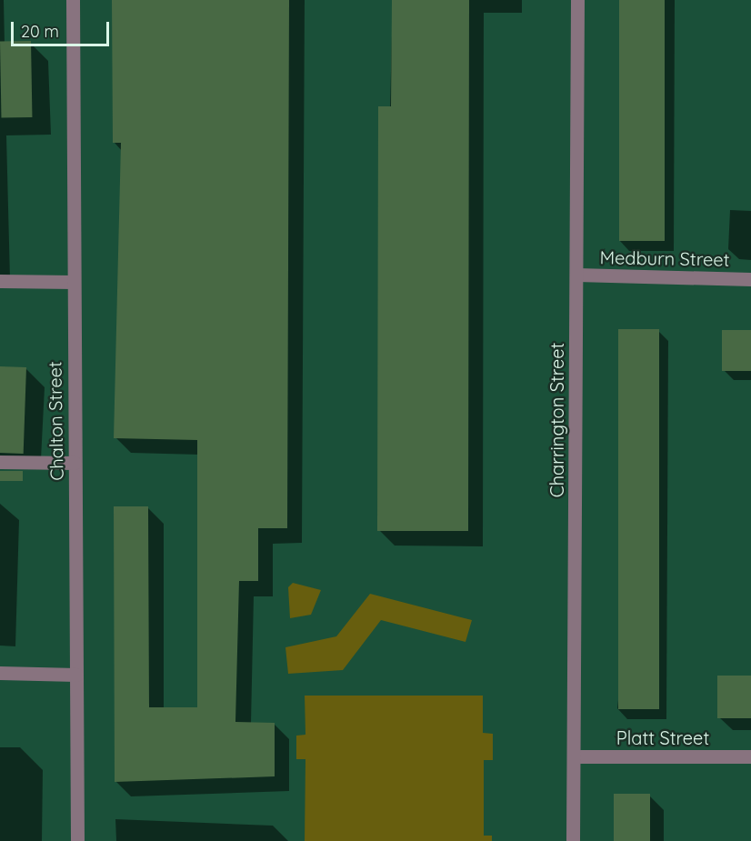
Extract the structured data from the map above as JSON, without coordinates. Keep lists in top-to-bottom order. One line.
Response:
{"streets":{"street":["Medburn Street","Charrington Street","Chalton Street","Platt Street"]},"crossings":[["Medburn Street","Charrington Street"],["Charrington Street","Platt Street"]],"scale_bar":"20 m"}
